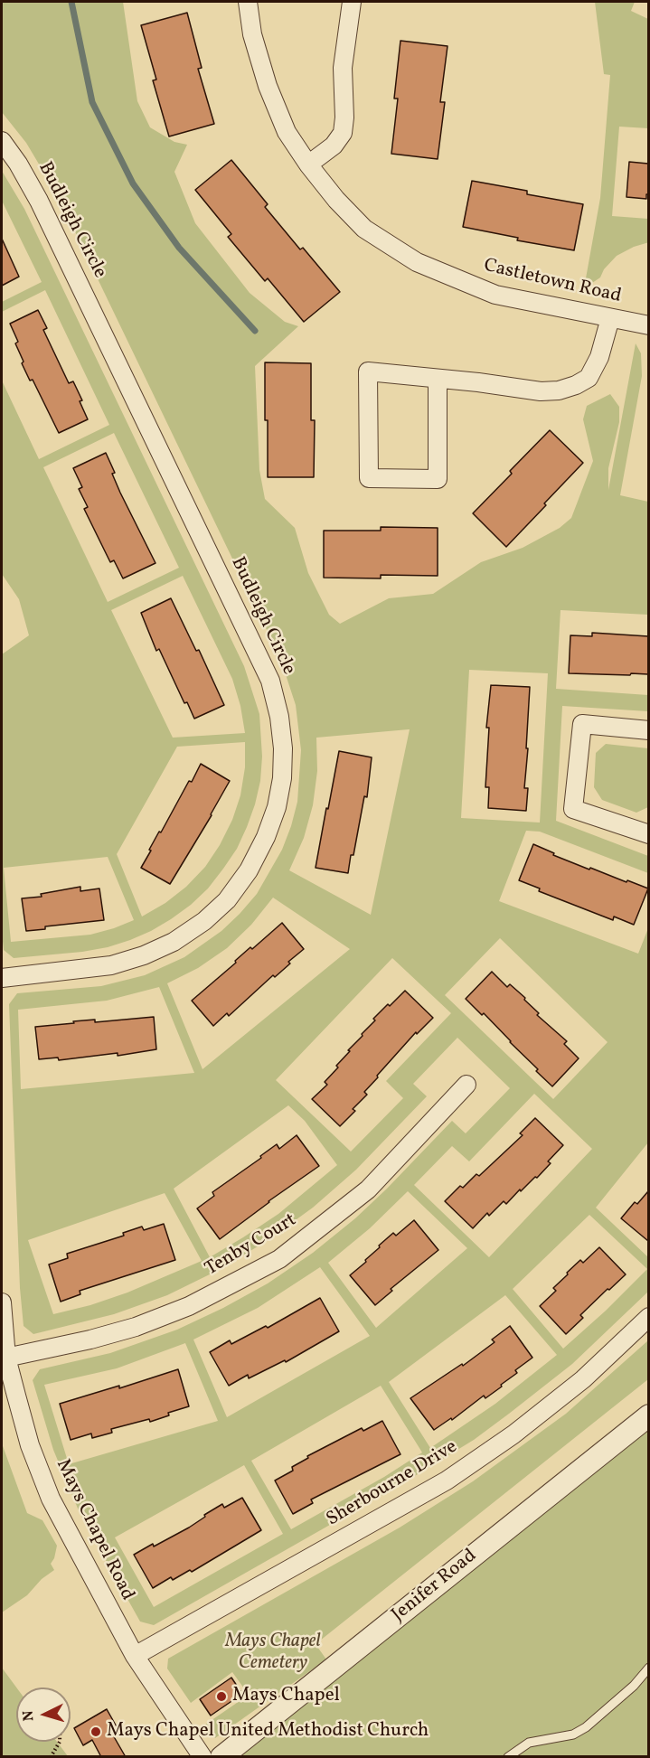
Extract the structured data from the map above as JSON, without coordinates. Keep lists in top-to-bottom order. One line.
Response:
{"streets":{"street":["Budleigh Circle","Castletown Road","Tenby Court","Sherbourne Drive","Mays Chapel Road","Jenifer Road"]},"crossings":[["Tenby Court","Mays Chapel Road"],["Sherbourne Drive","Mays Chapel Road"]],"parks":["Mays Chapel Cemetery"],"places":["Mays Chapel","Mays Chapel United Methodist Church"],"north":"left"}
